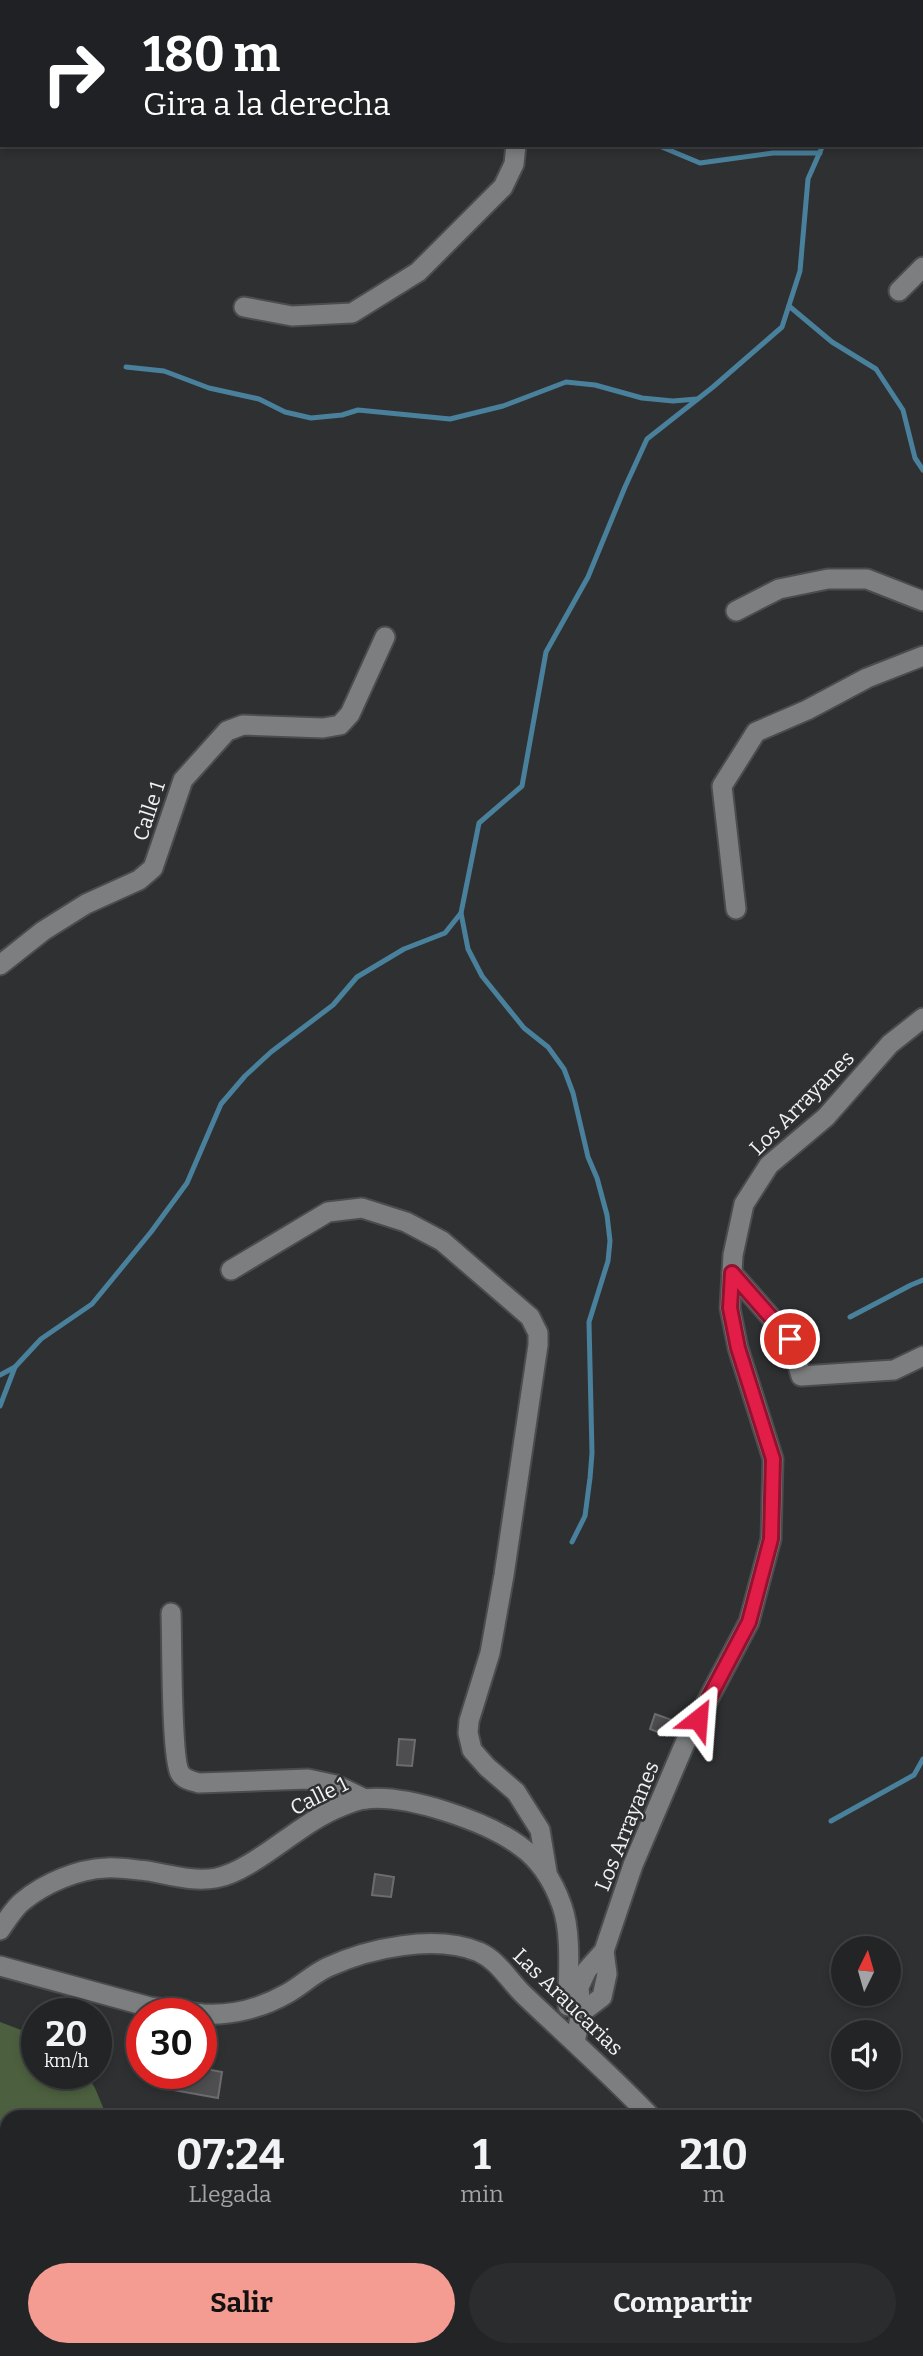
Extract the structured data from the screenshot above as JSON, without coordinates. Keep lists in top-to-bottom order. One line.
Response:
{"streets":{"street":["Calle 1","Los Arrayanes","Las Araucarias"]},"crossings":[["Calle 1","Los Arrayanes"],["Calle 1","Las Araucarias"],["Los Arrayanes","Las Araucarias"]],"north":"top","page":{"turn":["180 m","Gira a la derecha"],"speed":"20 km/h","limit":"30","eta":["07:24","Llegada","1","min","210","m"],"buttons":["Salir","Compartir"]}}
